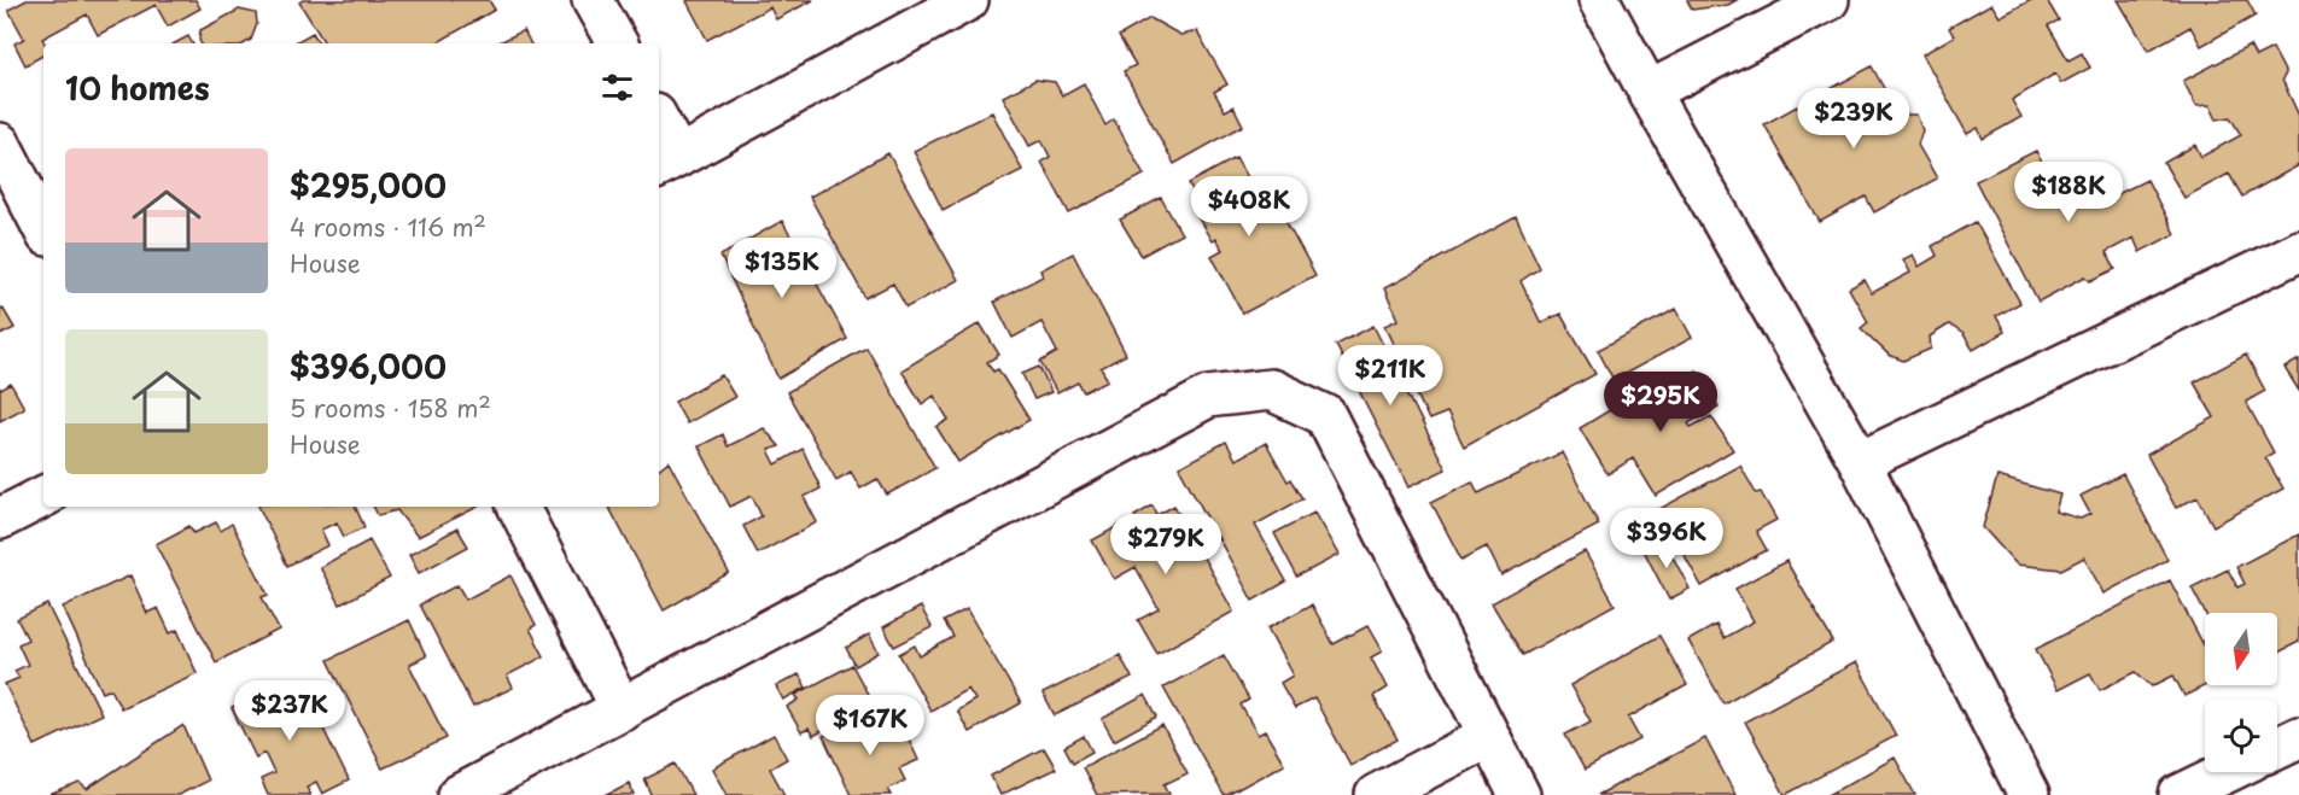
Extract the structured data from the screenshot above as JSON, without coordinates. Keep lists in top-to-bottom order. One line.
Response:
{"north":"bottom","page":{"heading":"10 homes","price":["$239K","$188K","$408K","$135K","$211K","$295K","$396K","$279K","$237K","$167K"],"list":[{"name":"$295,000","note":"4 rooms · 116 m² · House"},{"name":"$396,000","note":"5 rooms · 158 m² · House"}]}}
